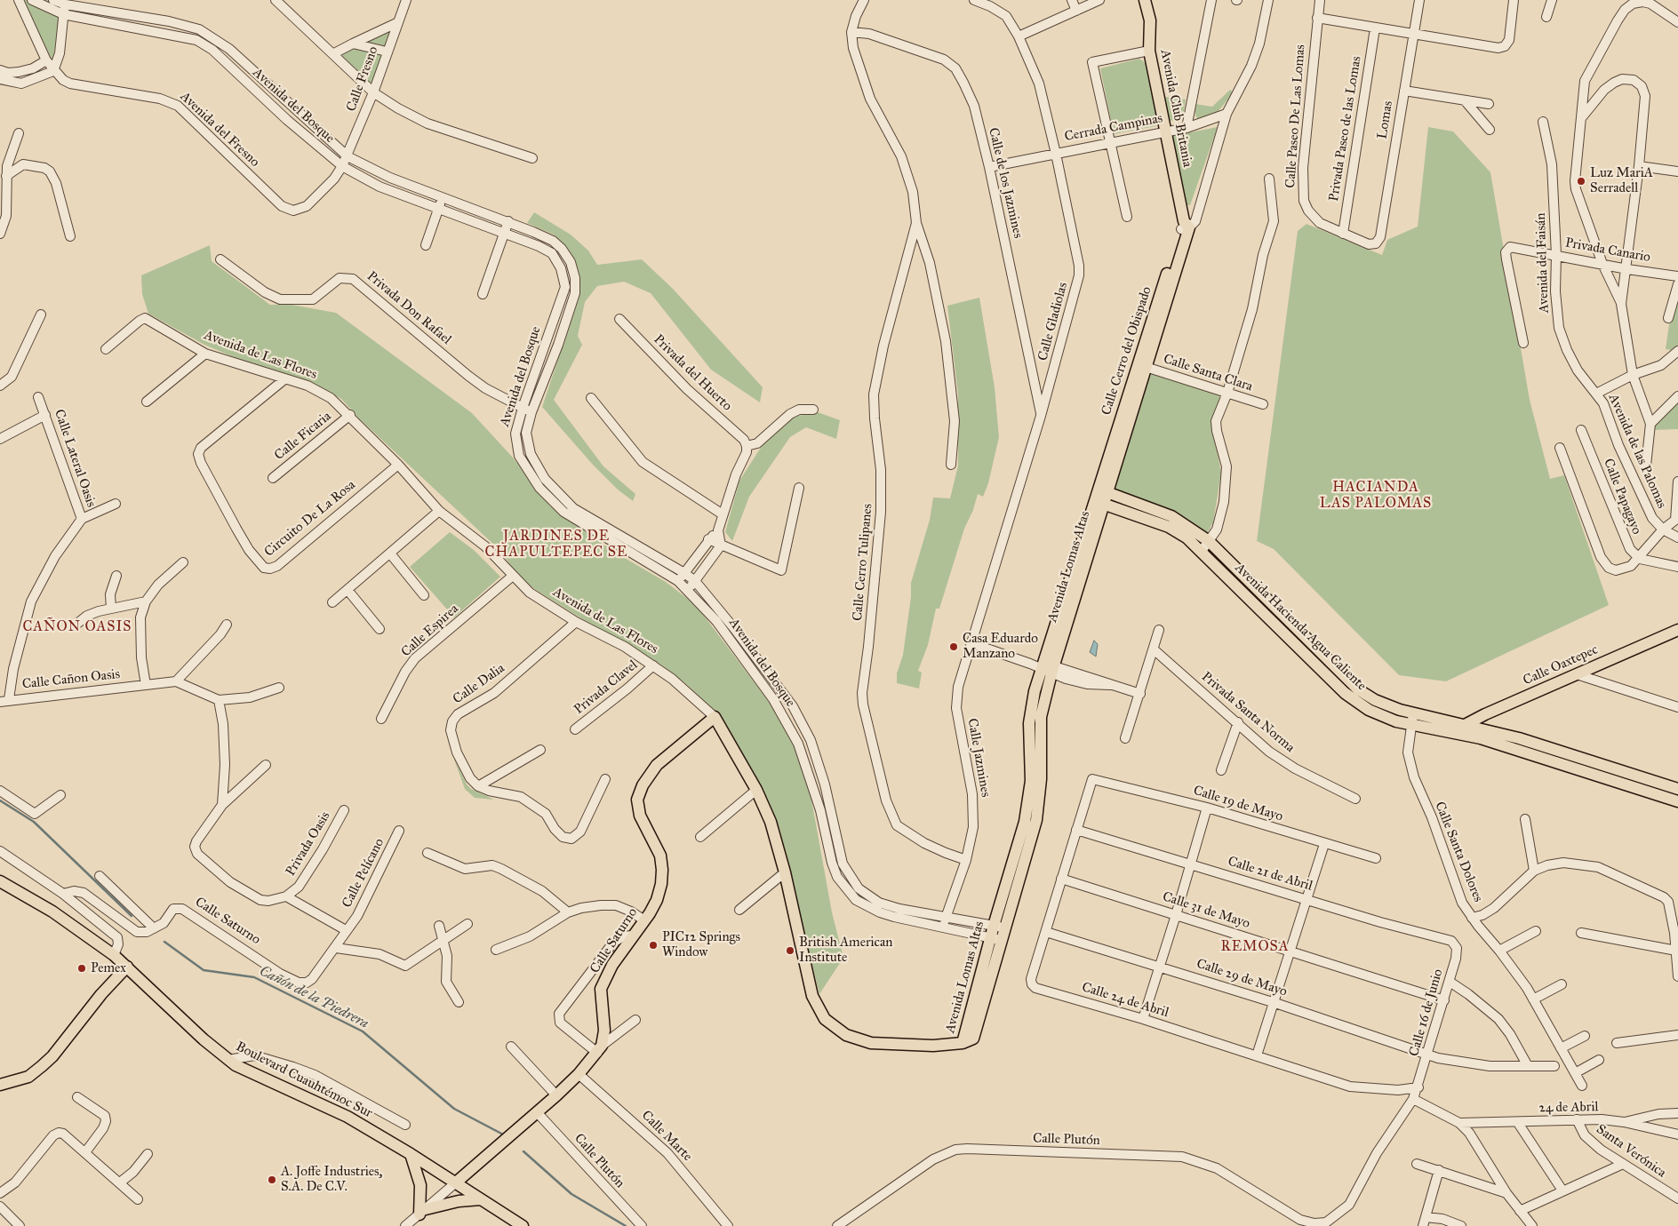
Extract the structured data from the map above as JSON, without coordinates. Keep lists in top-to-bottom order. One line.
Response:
{"streets":{"main road":["Avenida Club Britania","Calle Cerro del Obispado","Avenida de Las Flores","Avenida Lomas Altas","Avenida Hacienda Agua Caliente","Calle Oaxtepec","Calle Saturno","Boulevard Cuauhtémoc Sur"],"street":["Calle Fresno","Avenida del Bosque","Calle Paseo De Las Lomas","Lomas","Cerrada Campinas","Privada Paseo de las Lomas","Avenida del Fresno","Calle de los Jazmines","Privada Canario","Avenida del Faisán","Privada Don Rafael","Calle Gladiolas","Privada del Huerto","Calle Santa Clara","Calle Ficaria","Avenida de las Palomas","Calle Lateral Oasis","Calle Papagayo","Circuito De La Rosa","Calle Cerro Tulipanes","Calle Espirea","Calle Cañon Oasis","Calle Dalia","Privada Clavel","Privada Santa Norma","Calle Jazmines","Calle 19 de Mayo","Privada Oasis","Calle Santa Dolores","Calle Pelícano","Calle 21 de Abril","Calle 31 de Mayo","Calle 29 de Mayo","Calle 24 de Abril","Calle 16 de Junio","24 de Abril","Calle Marte","Calle Plutón","Santa Verónica"]},"crossings":[["Calle Fresno","Avenida del Bosque"],["Calle Fresno","Avenida del Fresno"],["Avenida del Bosque","Avenida del Fresno"],["Avenida del Bosque","Privada Don Rafael"],["Avenida del Bosque","Avenida Lomas Altas"],["Avenida del Bosque","Calle Jazmines"],["Avenida Club Britania","Cerrada Campinas"],["Avenida Club Britania","Calle Cerro del Obispado"],["Calle Paseo De Las Lomas","Lomas"],["Calle Paseo De Las Lomas","Privada Paseo de las Lomas"],["Cerrada Campinas","Calle de los Jazmines"],["Cerrada Campinas","Calle Gladiolas"],["Cerrada Campinas","Calle Cerro del Obispado"],["Calle de los Jazmines","Calle Gladiolas"],["Privada Canario","Avenida del Faisán"],["Avenida del Faisán","Avenida de las Palomas"],["Calle Gladiolas","Calle Jazmines"],["Calle Cerro del Obispado","Calle Santa Clara"],["Calle Cerro del Obispado","Avenida Lomas Altas"],["Calle Cerro del Obispado","Avenida Hacienda Agua Caliente"],["Avenida de Las Flores","Calle Ficaria"],["Avenida de Las Flores","Circuito De La Rosa"],["Avenida de Las Flores","Avenida Lomas Altas"],["Avenida de Las Flores","Calle Espirea"],["Avenida de Las Flores","Calle Dalia"],["Avenida de Las Flores","Privada Clavel"],["Avenida de Las Flores","Calle Saturno"],["Calle Lateral Oasis","Calle Cañon Oasis"],["Calle Cerro Tulipanes","Calle Jazmines"],["Avenida Lomas Altas","Avenida Hacienda Agua Caliente"],["Avenida Hacienda Agua Caliente","Calle Oaxtepec"],["Avenida Hacienda Agua Caliente","Calle Santa Dolores"],["Calle 19 de Mayo","Calle 24 de Abril"],["Calle Pelícano","Calle Saturno"],["Calle 21 de Abril","Calle 24 de Abril"],["Calle 21 de Abril","Calle 16 de Junio"],["Calle 31 de Mayo","Calle 24 de Abril"],["Calle 31 de Mayo","Calle 16 de Junio"],["Calle 29 de Mayo","Calle 24 de Abril"],["Calle 29 de Mayo","Calle 16 de Junio"],["Calle 24 de Abril","Calle 16 de Junio"],["Calle 16 de Junio","Calle Plutón"],["24 de Abril","Santa Verónica"]],"districts":["HACIANDA LAS PALOMAS","JARDINES DE CHAPULTEPEC SE","CAÑON OASIS","REMOSA"],"water":["Cañón de la Piedrera"],"places":["Luz MariA Serradell","Casa Eduardo Manzano","PIC12 Springs Window","British American Institute","Pemex","A. Joffe Industries, S.A. De C.V."]}
